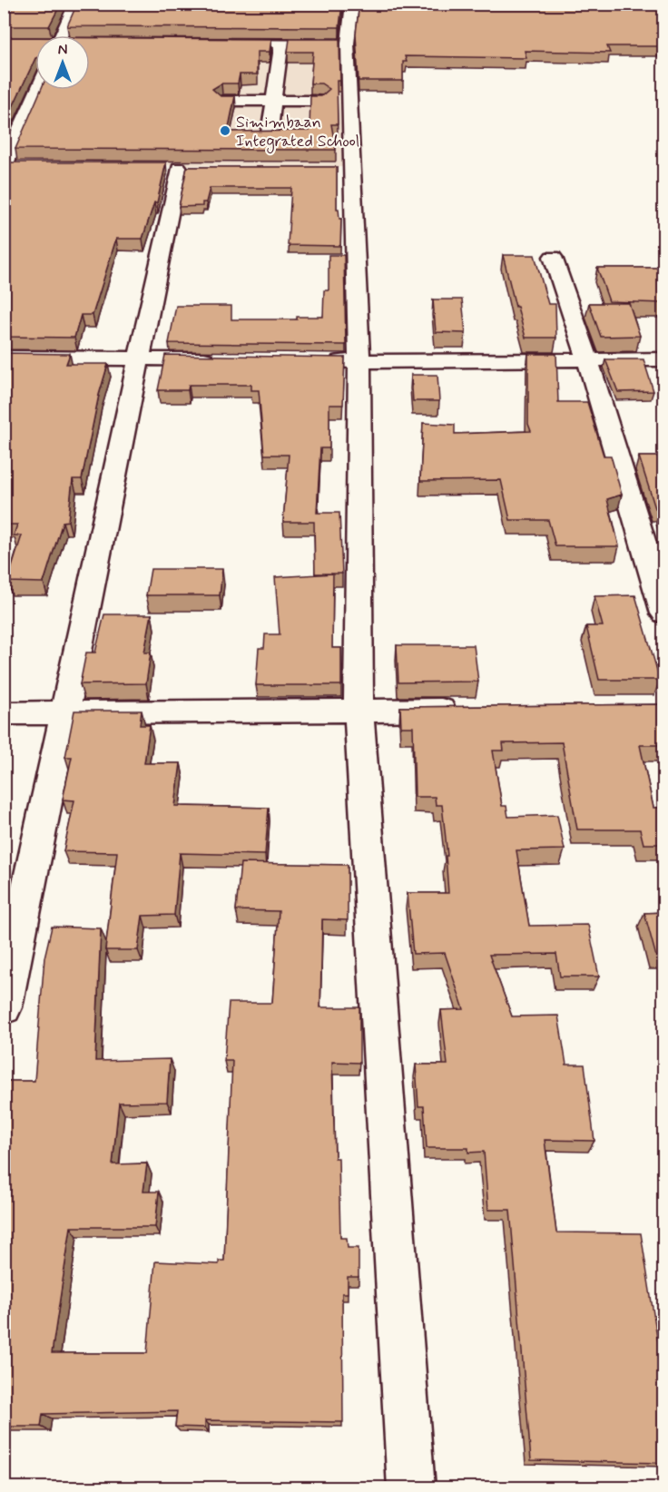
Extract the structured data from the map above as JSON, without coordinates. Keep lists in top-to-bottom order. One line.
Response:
{"places":["Simimbaan Integrated School"],"north":"top"}
